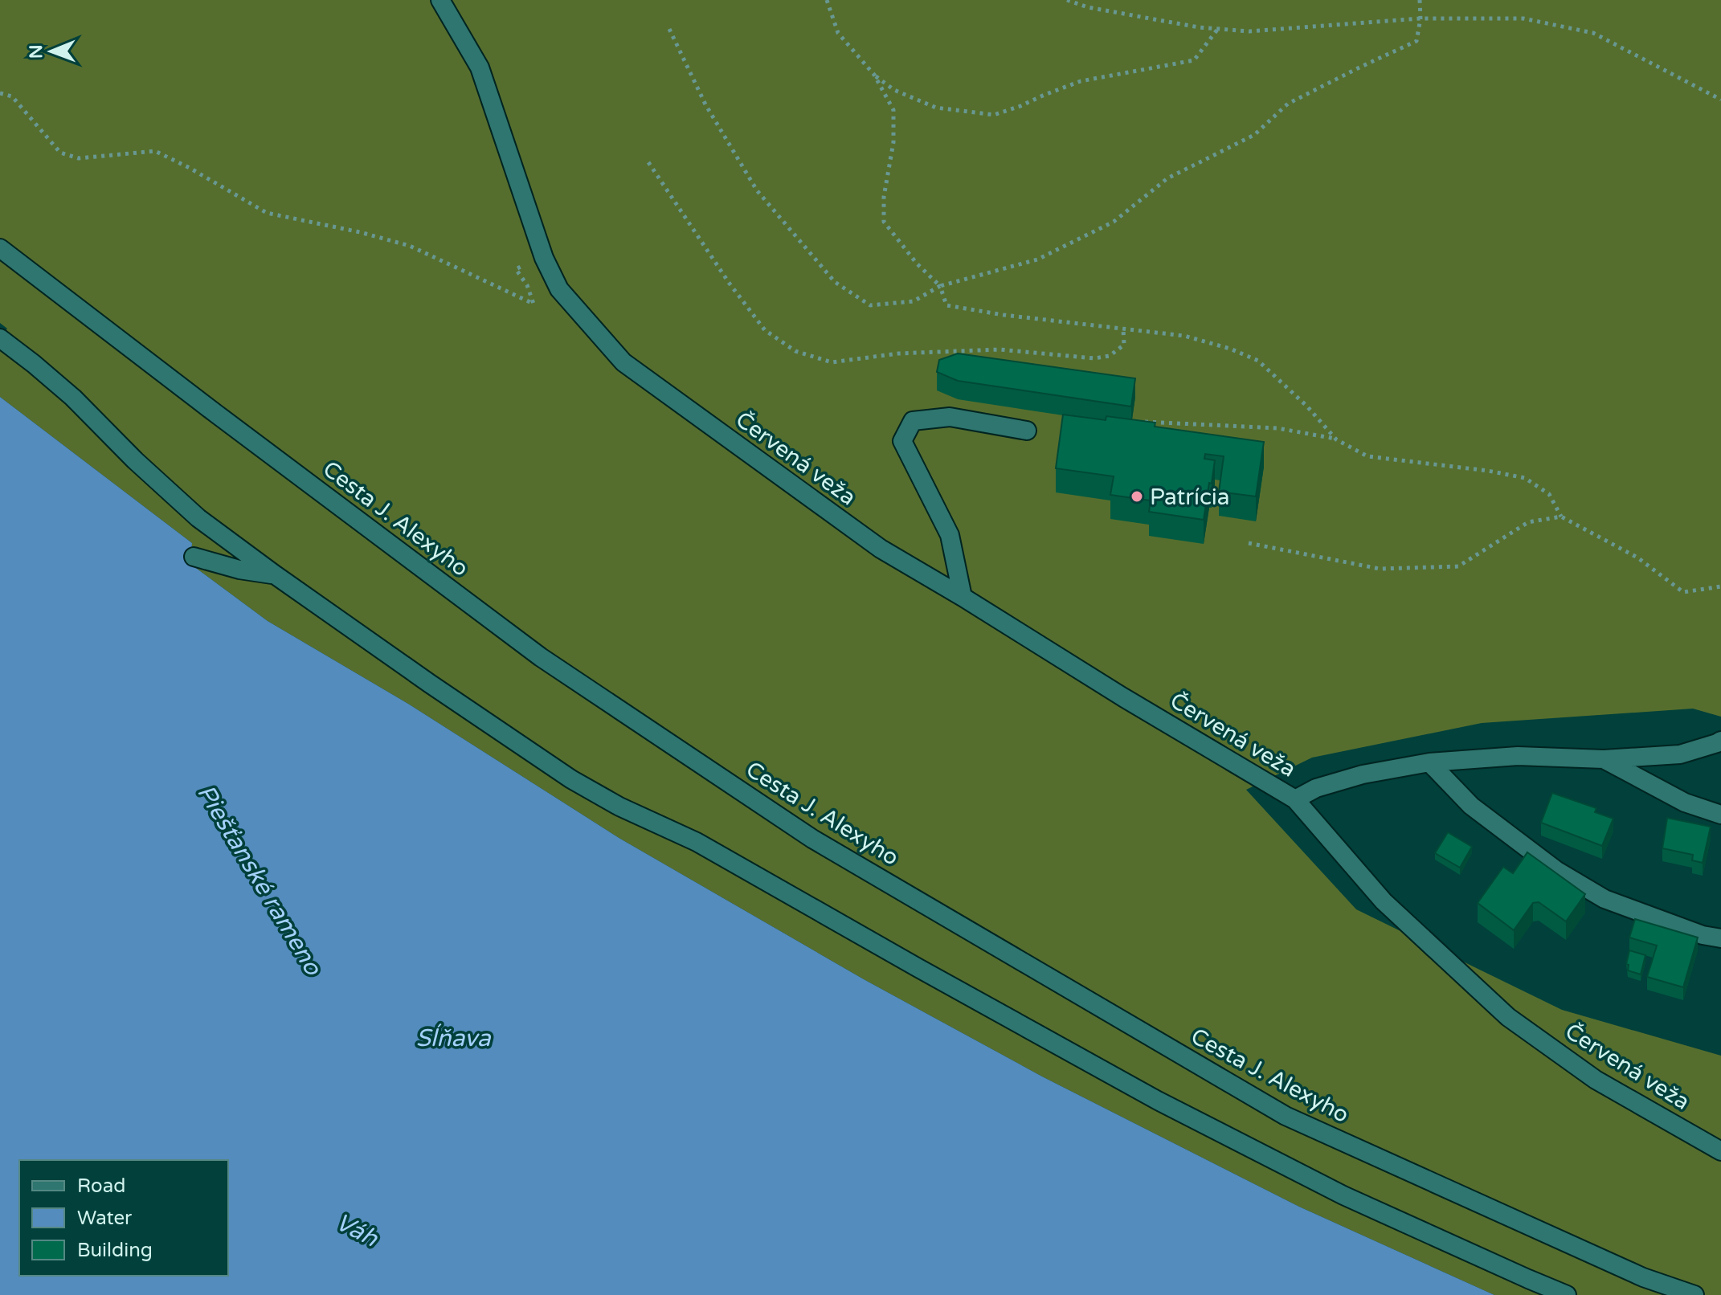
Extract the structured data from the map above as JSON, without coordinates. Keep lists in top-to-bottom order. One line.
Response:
{"streets":{"main road":["Červená veža","Cesta J. Alexyho"]},"water":["Piešťanské rameno","Sĺňava","Váh"],"places":["Patrícia"],"legend":["Road","Water","Building"],"north":"left"}
